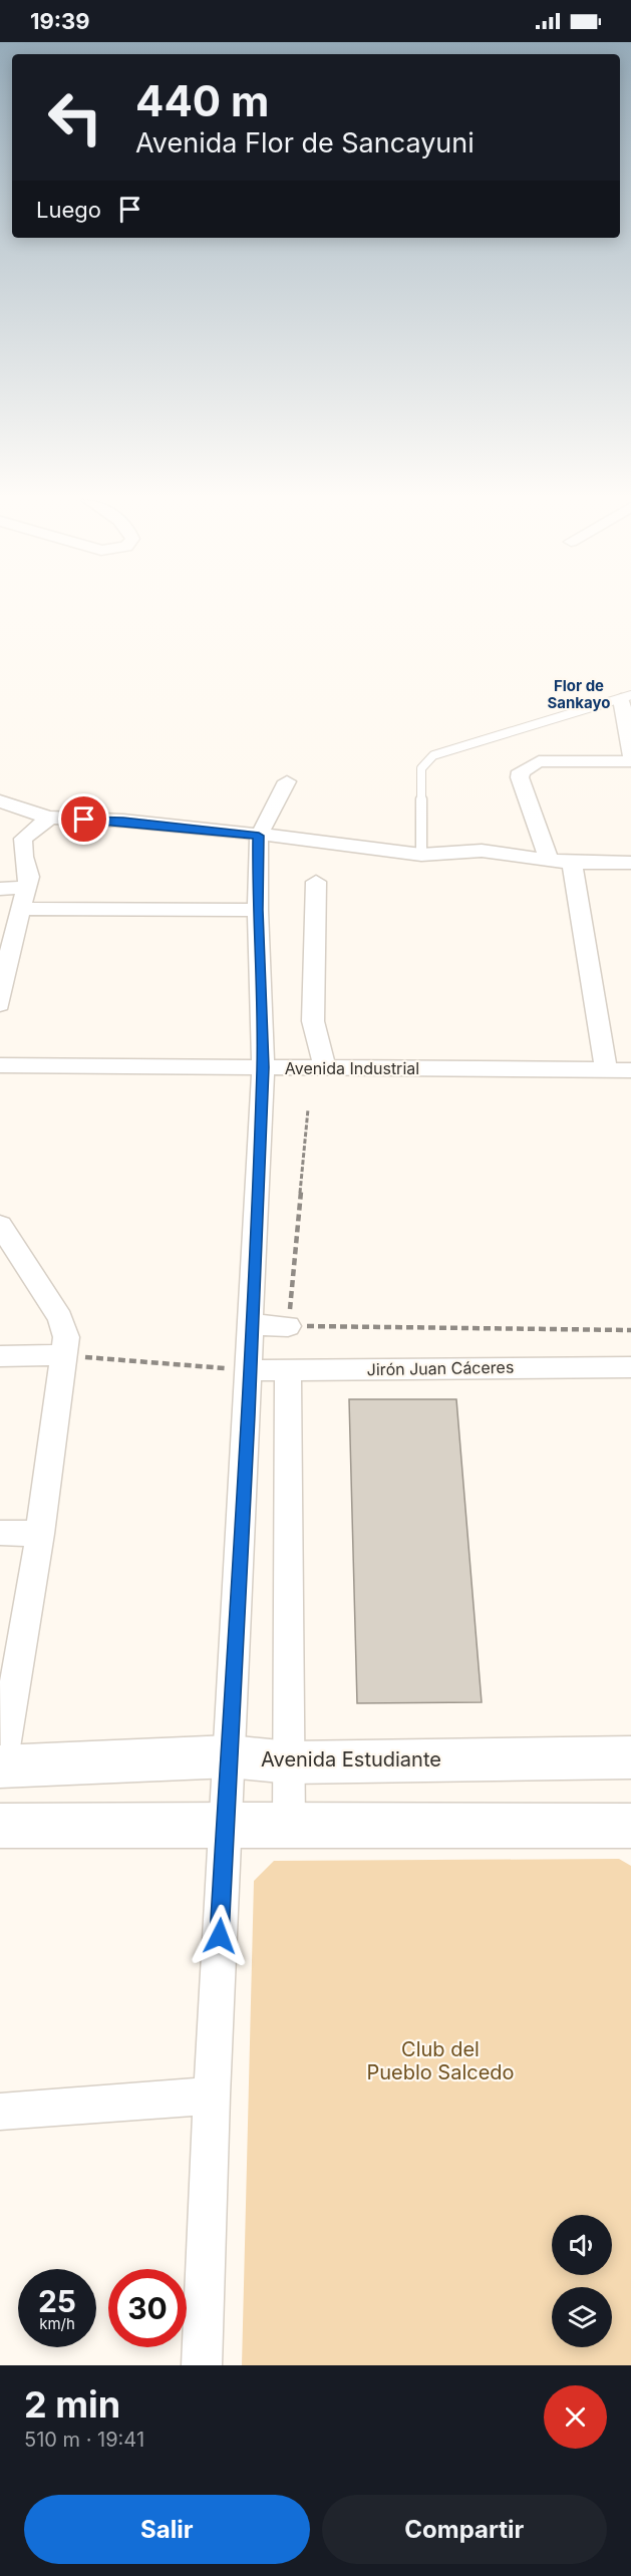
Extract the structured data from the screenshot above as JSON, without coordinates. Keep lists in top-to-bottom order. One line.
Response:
{"streets":{"street":["Avenida Industrial","Jirón Juan Cáceres","Avenida Estudiante"]},"districts":["Flor de Sankayo"],"parks":["Club del Pueblo Salcedo"],"page":{"status":"19:39","turn":["440 m","Avenida Flor de Sancayuni"],"then":"Luego","speed":"25 km/h","limit":"30","heading":["2 min","510 m · 19:41"],"buttons":["Salir","Compartir"]}}
